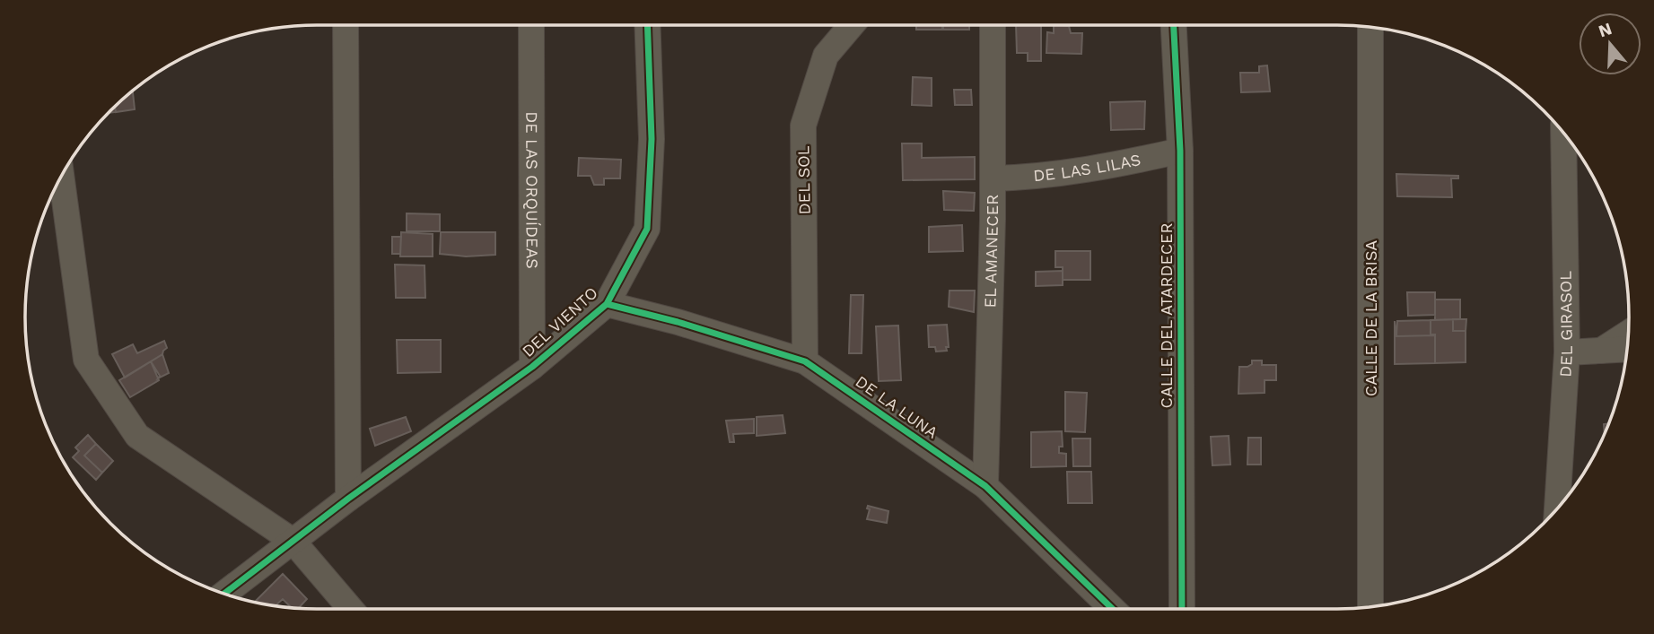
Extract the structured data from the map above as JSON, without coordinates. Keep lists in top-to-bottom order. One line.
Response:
{"streets":{"street":["DE LAS LILAS","DEL SOL","DE LAS ORQUÍDEAS","EL AMANECER","CALLE DEL ATARDECER","CALLE DE LA BRISA","DEL VIENTO","DEL GIRASOL","DE LA LUNA"]},"crossings":[["DE LAS LILAS","EL AMANECER"],["DE LAS LILAS","CALLE DEL ATARDECER"],["DEL SOL","DE LA LUNA"],["DE LAS ORQUÍDEAS","DEL VIENTO"],["EL AMANECER","DE LA LUNA"],["DEL VIENTO","DE LA LUNA"]],"north":"top"}
